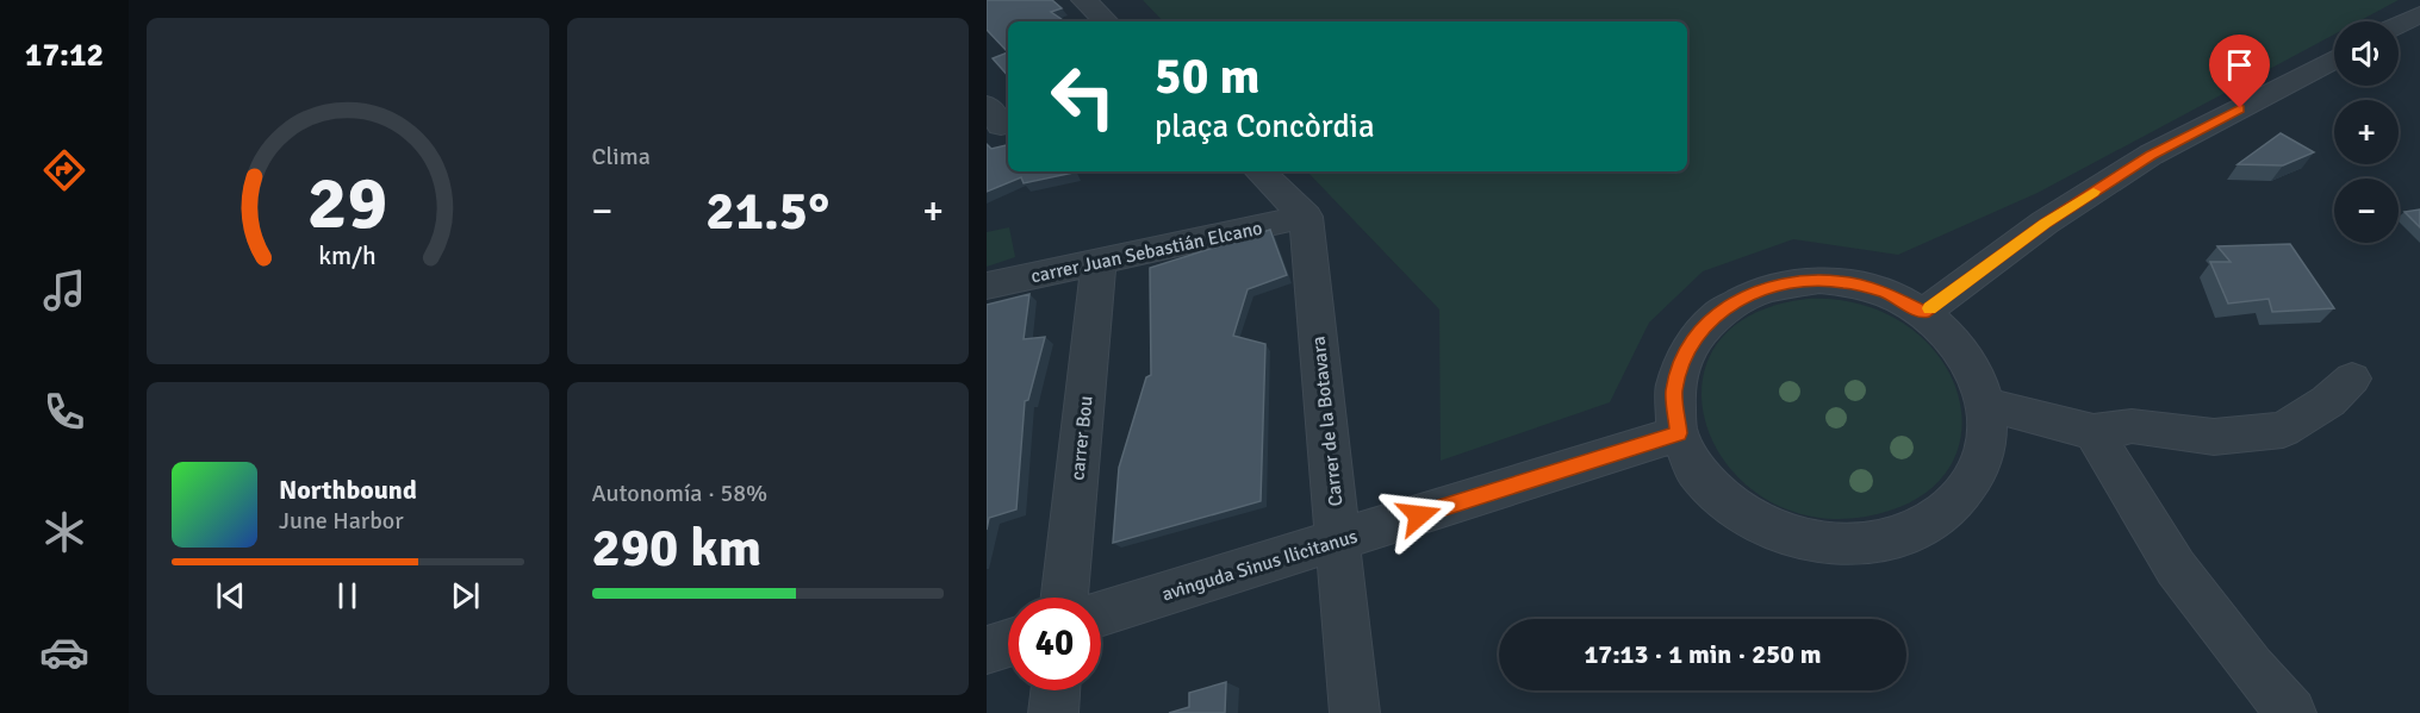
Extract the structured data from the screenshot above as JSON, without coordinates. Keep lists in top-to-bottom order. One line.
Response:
{"streets":{"street":["carrer Juan Sebastián Elcano","Carrer de la Botavara","carrer Bou","avinguda Sinus Ilicitanus"]},"crossings":[["carrer Juan Sebastián Elcano","Carrer de la Botavara"],["carrer Juan Sebastián Elcano","carrer Bou"],["Carrer de la Botavara","avinguda Sinus Ilicitanus"]],"page":{"tabs":"17:12","tile":["Clima",["Autonomía · 58%","290 km"]],"map_buttons":["+","−"],"turn":["50 m","plaça Concòrdia"],"heat":["−","21.5°","+"],"song":["Northbound","June Harbor"],"limit":"40","trip":"17:13 · 1 min · 250 m","gauge":["29","km/h"]}}
